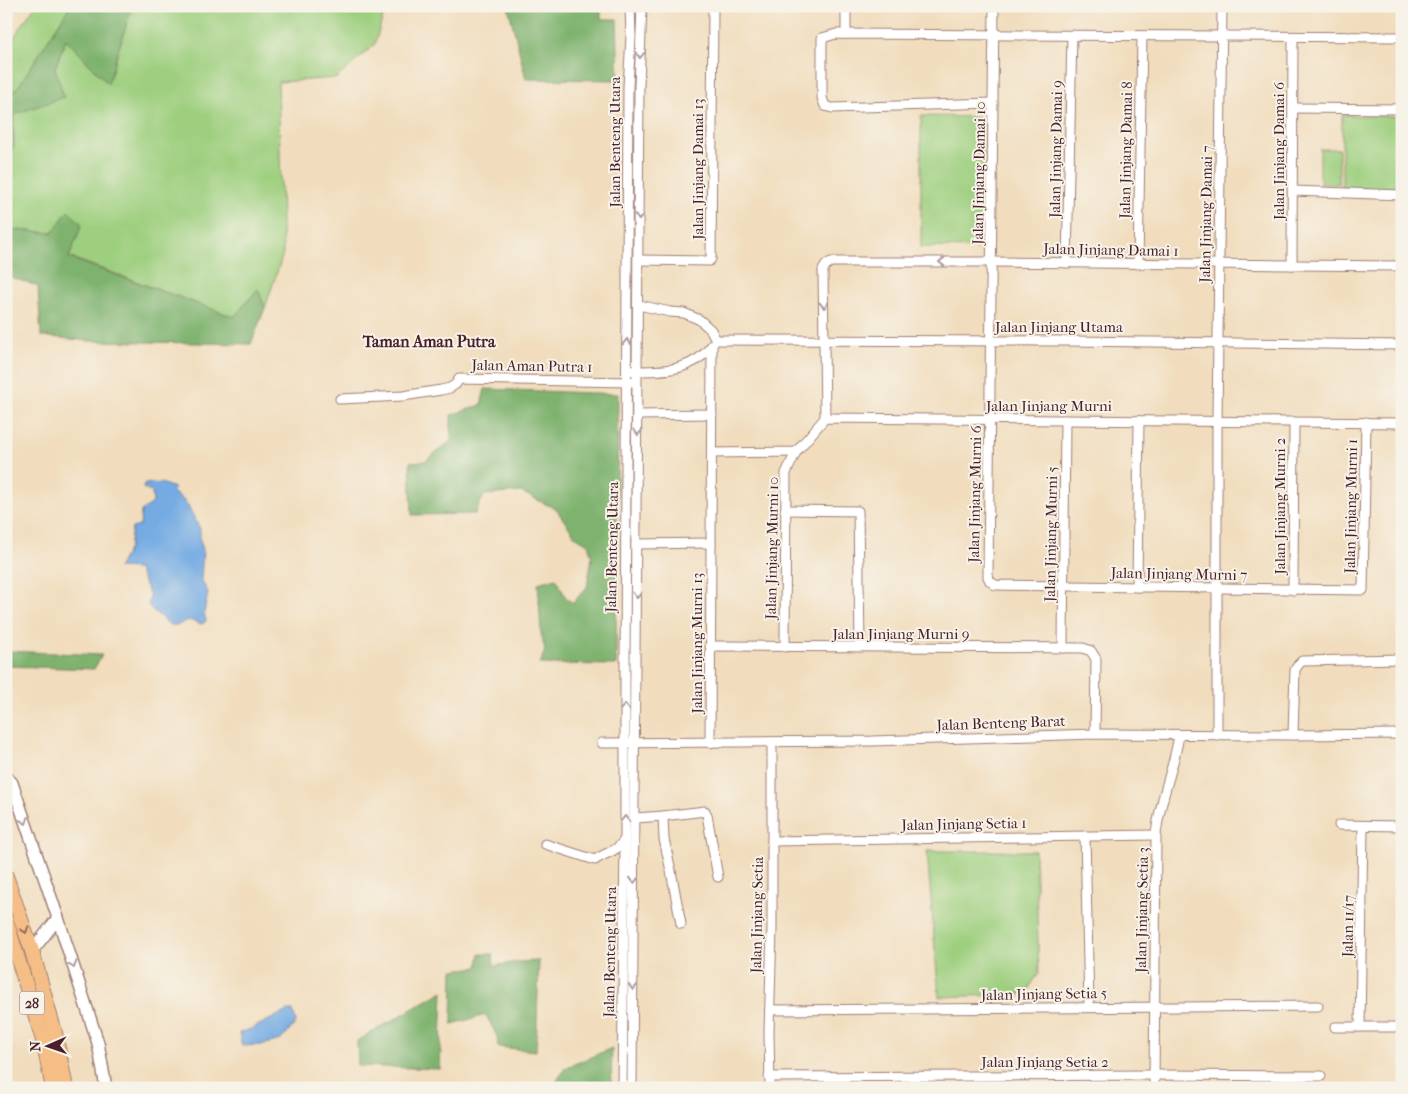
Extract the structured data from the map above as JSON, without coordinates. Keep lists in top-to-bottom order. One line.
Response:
{"streets":{"highway":["28"],"street":["Jalan Benteng Utara","Jalan Jinjang Damai 9","Jalan Jinjang Damai 8","Jalan Jinjang Damai 6","Jalan Jinjang Damai 13","Jalan Jinjang Damai 10","Jalan Jinjang Damai 7","Jalan Jinjang Damai 1","Jalan Jinjang Utama","Jalan Aman Putra 1","Jalan Jinjang Murni","Jalan Jinjang Murni 6","Jalan Jinjang Murni 2","Jalan Jinjang Murni 1","Jalan Jinjang Murni 5","Jalan Jinjang Murni 10","Jalan Jinjang Murni 7","Jalan Jinjang Murni 9","Jalan Jinjang Murni 13","Jalan Benteng Barat","Jalan Jinjang Setia 1","Jalan Jinjang Setia 3","Jalan Jinjang Setia","Jalan 11/17","Jalan Jinjang Setia 5","Jalan Jinjang Setia 2"]},"crossings":[["Jalan Benteng Utara","Jalan Jinjang Damai 13"],["Jalan Benteng Utara","Jalan Aman Putra 1"],["Jalan Benteng Utara","Jalan Benteng Barat"],["Jalan Jinjang Damai 9","Jalan Jinjang Damai 1"],["Jalan Jinjang Damai 8","Jalan Jinjang Damai 1"],["Jalan Jinjang Damai 6","Jalan Jinjang Damai 1"],["Jalan Jinjang Damai 10","Jalan Jinjang Damai 1"],["Jalan Jinjang Damai 10","Jalan Jinjang Utama"],["Jalan Jinjang Damai 10","Jalan Jinjang Murni 6"],["Jalan Jinjang Damai 7","Jalan Jinjang Damai 1"],["Jalan Jinjang Damai 7","Jalan Jinjang Utama"],["Jalan Jinjang Damai 7","Jalan Jinjang Murni"],["Jalan Jinjang Damai 7","Jalan Jinjang Murni 7"],["Jalan Jinjang Damai 7","Jalan Benteng Barat"],["Jalan Jinjang Damai 1","Jalan Jinjang Utama"],["Jalan Jinjang Utama","Jalan Jinjang Murni 6"],["Jalan Jinjang Utama","Jalan Jinjang Murni 13"],["Jalan Jinjang Murni","Jalan Jinjang Murni 6"],["Jalan Jinjang Murni","Jalan Jinjang Murni 2"],["Jalan Jinjang Murni","Jalan Jinjang Murni 1"],["Jalan Jinjang Murni","Jalan Jinjang Murni 5"],["Jalan Jinjang Murni 6","Jalan Jinjang Murni 7"],["Jalan Jinjang Murni 2","Jalan Jinjang Murni 7"],["Jalan Jinjang Murni 1","Jalan Jinjang Murni 7"],["Jalan Jinjang Murni 5","Jalan Jinjang Murni 7"],["Jalan Jinjang Murni 5","Jalan Jinjang Murni 9"],["Jalan Jinjang Murni 10","Jalan Jinjang Murni 9"],["Jalan Jinjang Murni 9","Jalan Jinjang Murni 13"],["Jalan Jinjang Murni 9","Jalan Benteng Barat"],["Jalan Jinjang Murni 13","Jalan Benteng Barat"],["Jalan Benteng Barat","Jalan Jinjang Setia 3"],["Jalan Benteng Barat","Jalan Jinjang Setia"],["Jalan Jinjang Setia 1","Jalan Jinjang Setia 3"],["Jalan Jinjang Setia 1","Jalan Jinjang Setia"],["Jalan Jinjang Setia 3","Jalan Jinjang Setia 5"],["Jalan Jinjang Setia 3","Jalan Jinjang Setia 2"],["Jalan Jinjang Setia","Jalan Jinjang Setia 5"],["Jalan Jinjang Setia","Jalan Jinjang Setia 2"]],"districts":["Taman Aman Putra"],"north":"left"}
